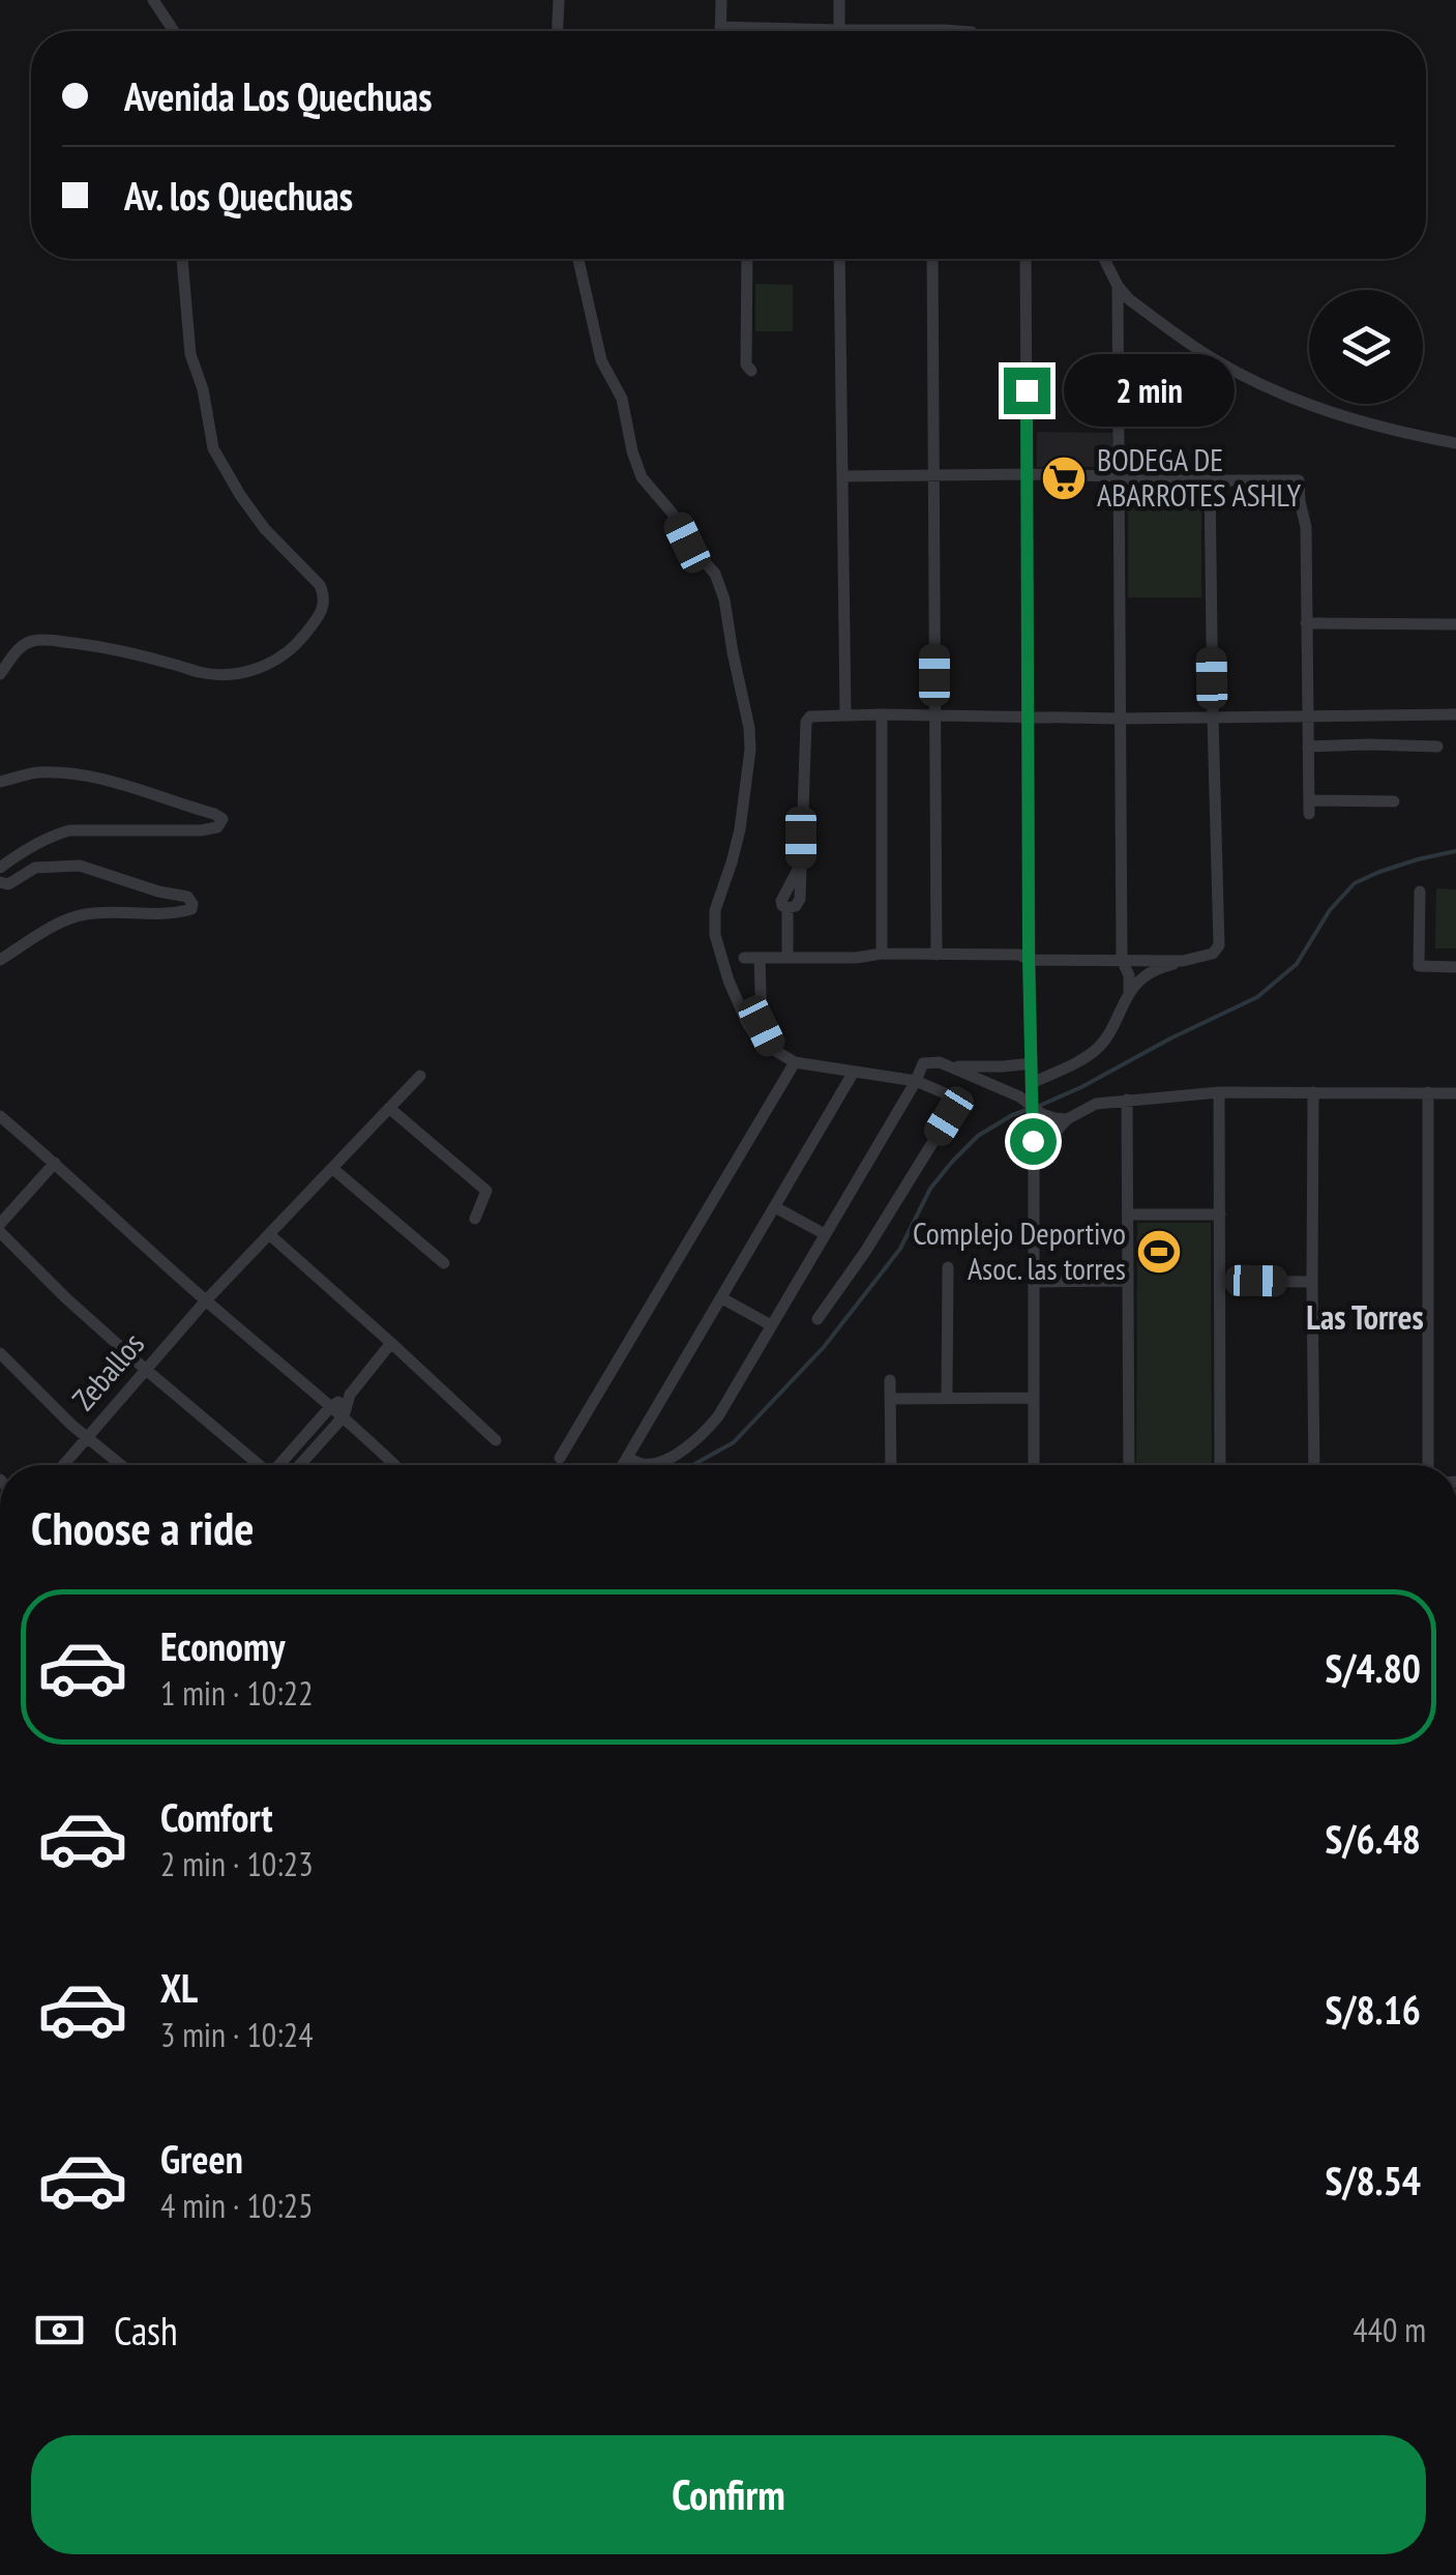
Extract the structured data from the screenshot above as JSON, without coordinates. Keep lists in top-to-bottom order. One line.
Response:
{"streets":{"street":["Zeballos"]},"districts":["Las Torres"],"places":{"supermarket":["BODEGA DE ABARROTES ASHLY"],"sports":["Complejo Deportivo Asoc. las torres"]},"page":{"banner":["Avenida Los Quechuas","Av. los Quechuas"],"bubble":"2 min","heading":"Choose a ride","list":[{"name":"Economy","note":"1 min · 10:22","value":"S/4.80"},{"name":"Comfort","note":"2 min · 10:23","value":"S/6.48"},{"name":"XL","note":"3 min · 10:24","value":"S/8.16"},{"name":"Green","note":"4 min · 10:25","value":"S/8.54"}],"pay":["Cash","440 m"],"buttons":"Confirm"}}
